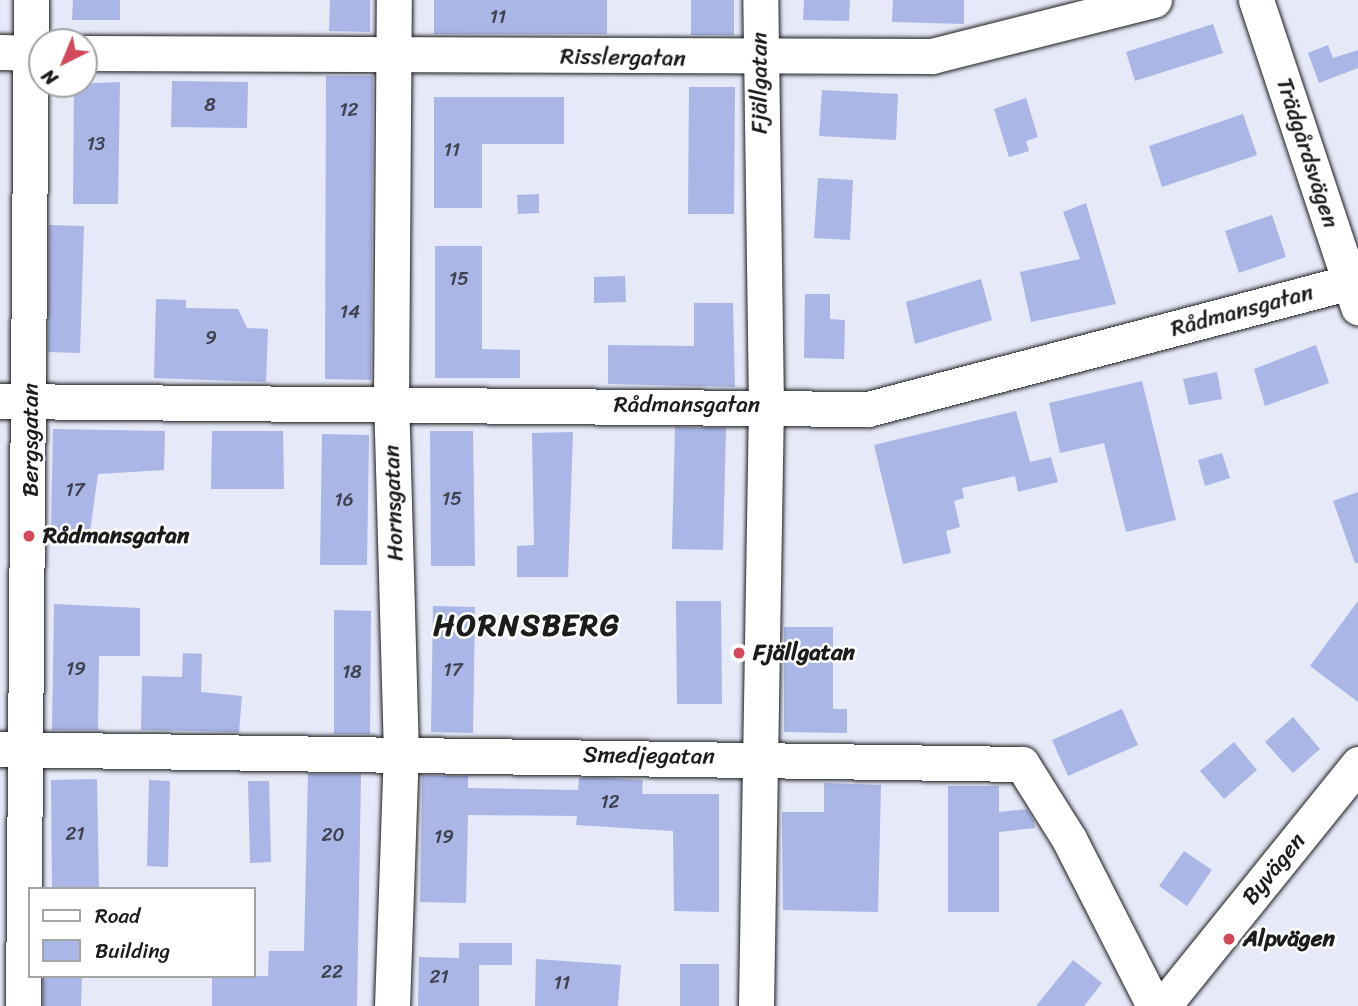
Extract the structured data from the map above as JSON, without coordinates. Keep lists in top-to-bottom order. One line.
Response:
{"streets":{"street":["Risslergatan","Fjällgatan","Trädgårdsvägen","Rådmansgatan","Bergsgatan","Hornsgatan","Smedjegatan","Byvägen"]},"crossings":[["Risslergatan","Fjällgatan"],["Risslergatan","Hornsgatan"],["Fjällgatan","Rådmansgatan"],["Fjällgatan","Smedjegatan"],["Trädgårdsvägen","Rådmansgatan"],["Rådmansgatan","Bergsgatan"],["Rådmansgatan","Hornsgatan"],["Bergsgatan","Smedjegatan"],["Hornsgatan","Smedjegatan"]],"districts":["HORNSBERG"],"places":["Rådmansgatan","Fjällgatan","Alpvägen"],"house_numbers":["11","8","12","13","11","15","14","9","17","15","16","19","17","18","12","21","20","19","22","21","11"],"legend":["Road","Building"],"north":"bottom left"}
